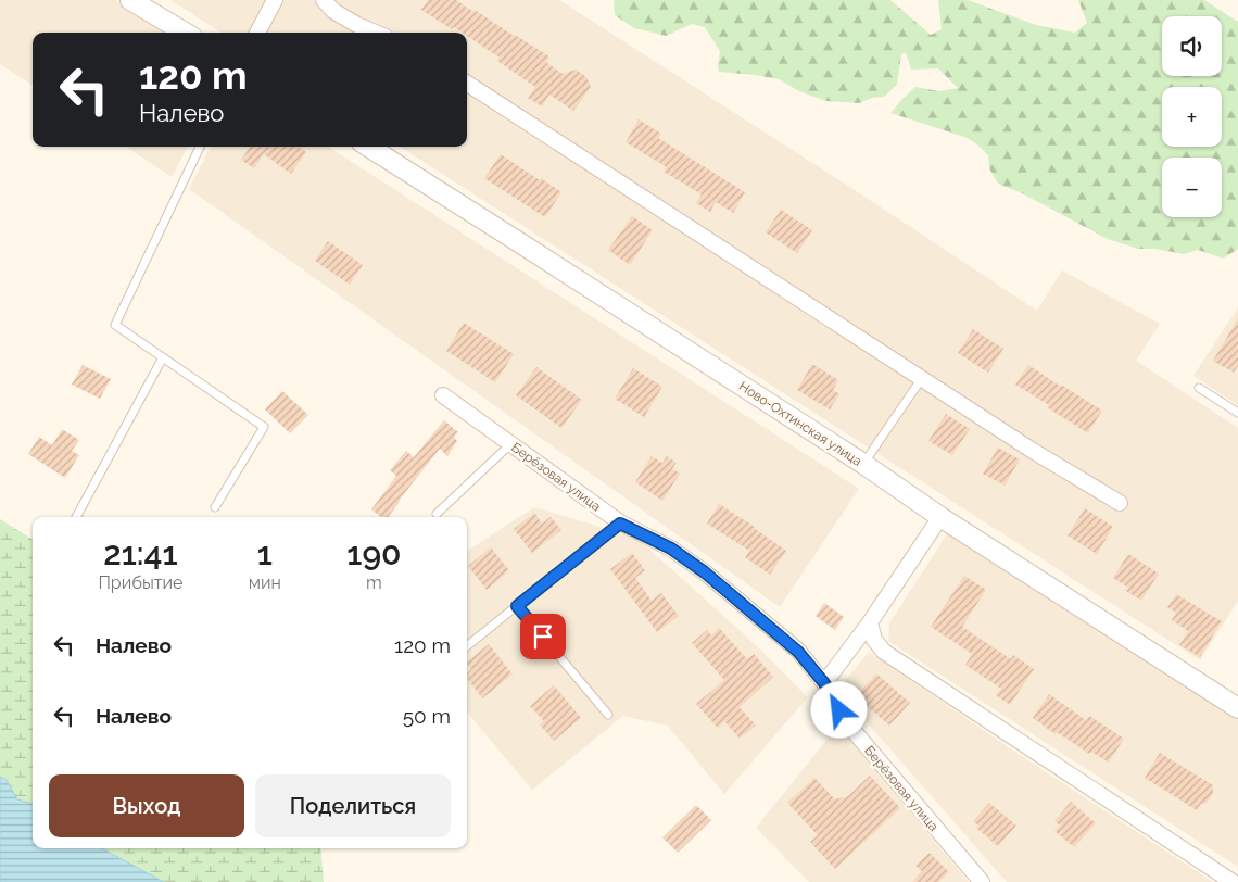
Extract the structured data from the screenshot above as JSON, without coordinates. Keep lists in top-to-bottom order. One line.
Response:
{"streets":{"street":["Ново-Охтинская улица","Берёзовая улица"]},"page":{"map_buttons":["+","−"],"turn":["120 m","Налево"],"eta":["21:41","Прибытие","1","мин","190","m"],"list":[{"name":"Налево","value":"120 m"},{"name":"Налево","value":"50 m"}],"buttons":["Выход","Поделиться"]}}
